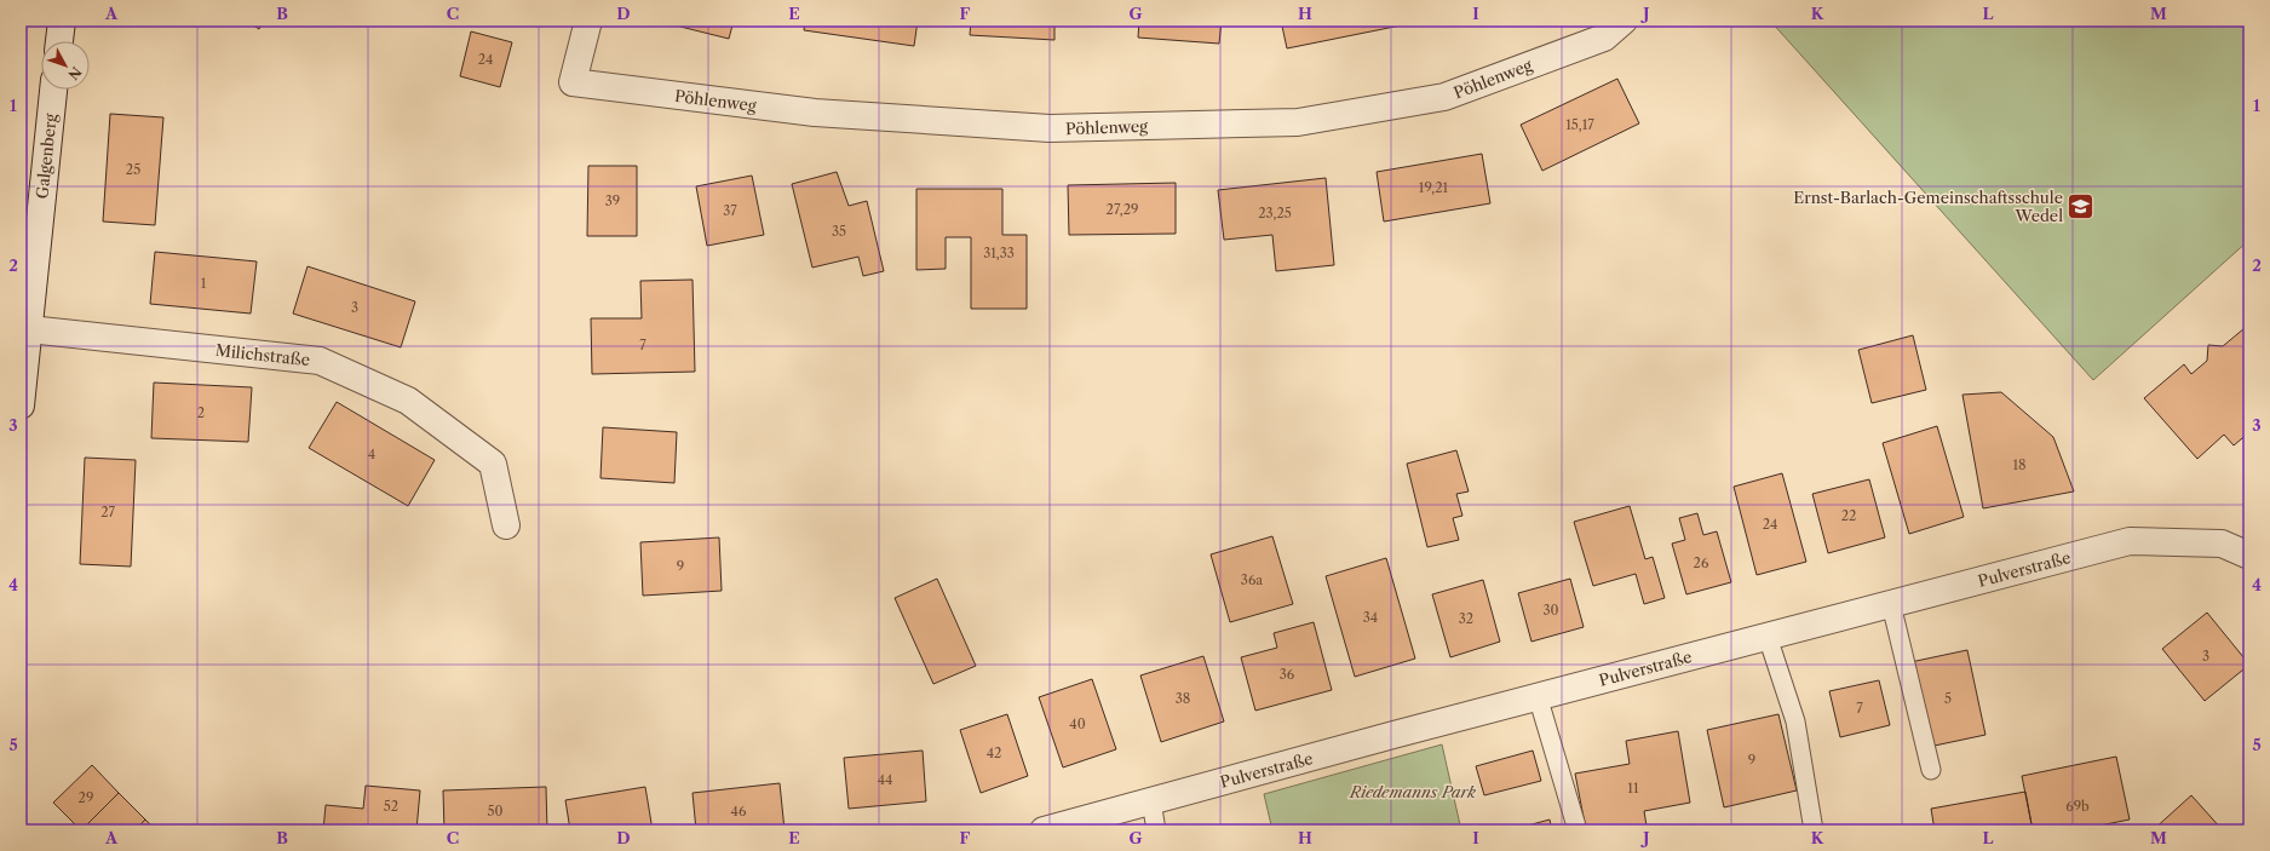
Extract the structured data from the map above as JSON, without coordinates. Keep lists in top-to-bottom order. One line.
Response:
{"streets":{"street":["Pöhlenweg","Galgenberg","Milichstraße","Pulverstraße"]},"crossings":[["Galgenberg","Milichstraße"]],"parks":["Riedemanns Park"],"places":{"school or university":["Ernst-Barlach-Gemeinschaftsschule Wedel"]},"house_numbers":["24","15,17","25","19,21","39","27,29","37","23,25","35","31,33","1","3","7","2","4","18","27","22","24","26","9","36a","30","34","32","3","36","38","5","7","40","42","9","44","11","29","52","69b","50","46"],"north":"bottom right","grid":{"columns":["A","B","C","D","E","F","G","H","I","J","K","L","M"],"rows":["1","2","3","4","5"]}}
